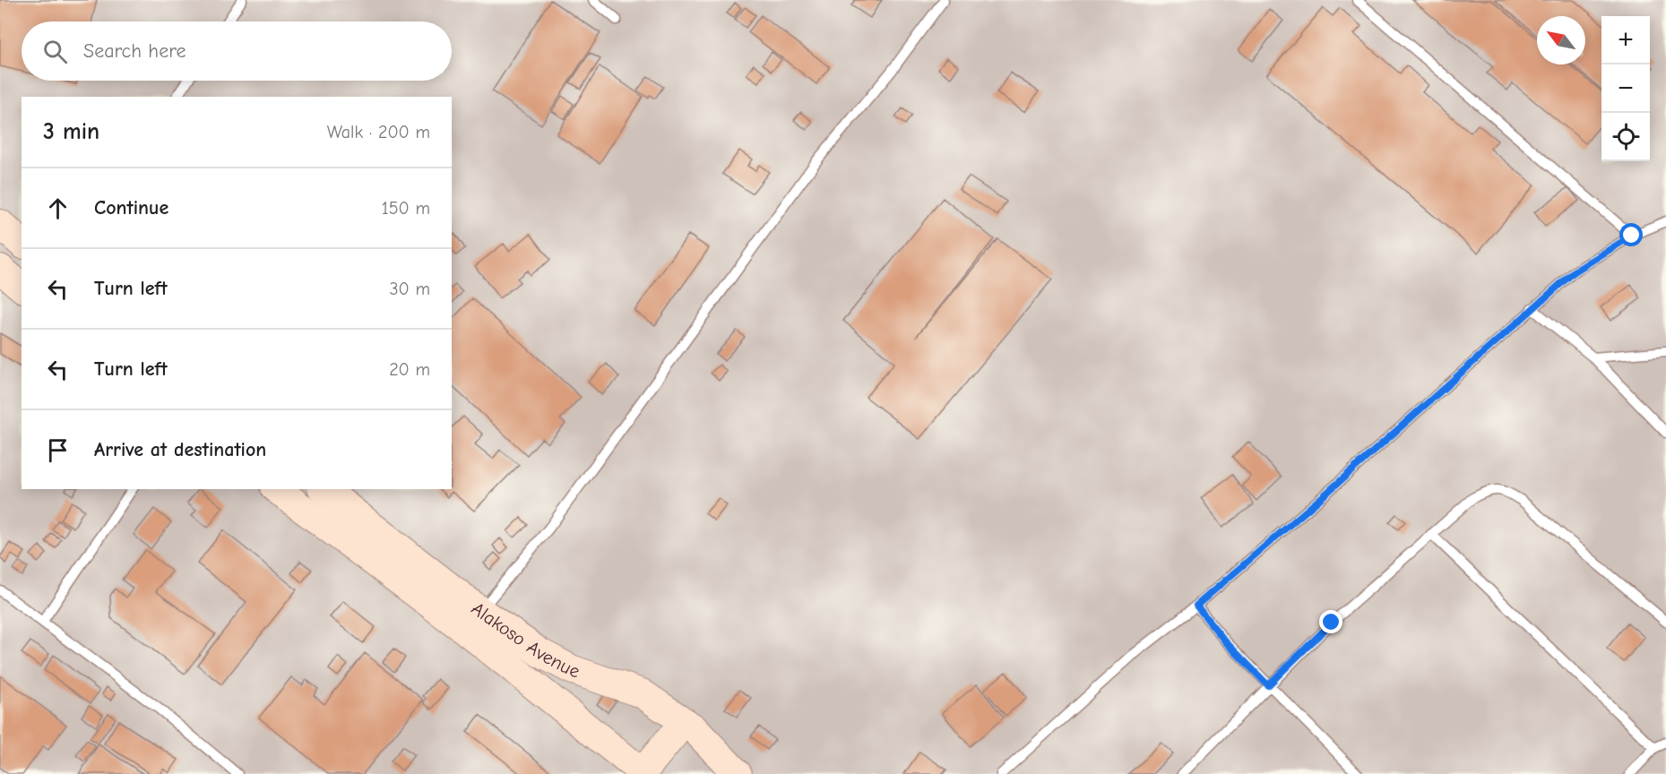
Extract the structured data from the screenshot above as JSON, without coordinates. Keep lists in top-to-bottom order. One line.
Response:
{"streets":{"street":["Alakoso Avenue"]},"north":"top left","page":{"map_buttons":["+","−"],"search":"Search here","heading":["3 min","Walk · 200 m"],"list":[["Continue","150 m"],["Turn left","30 m"],["Turn left","20 m"],"Arrive at destination"]}}
